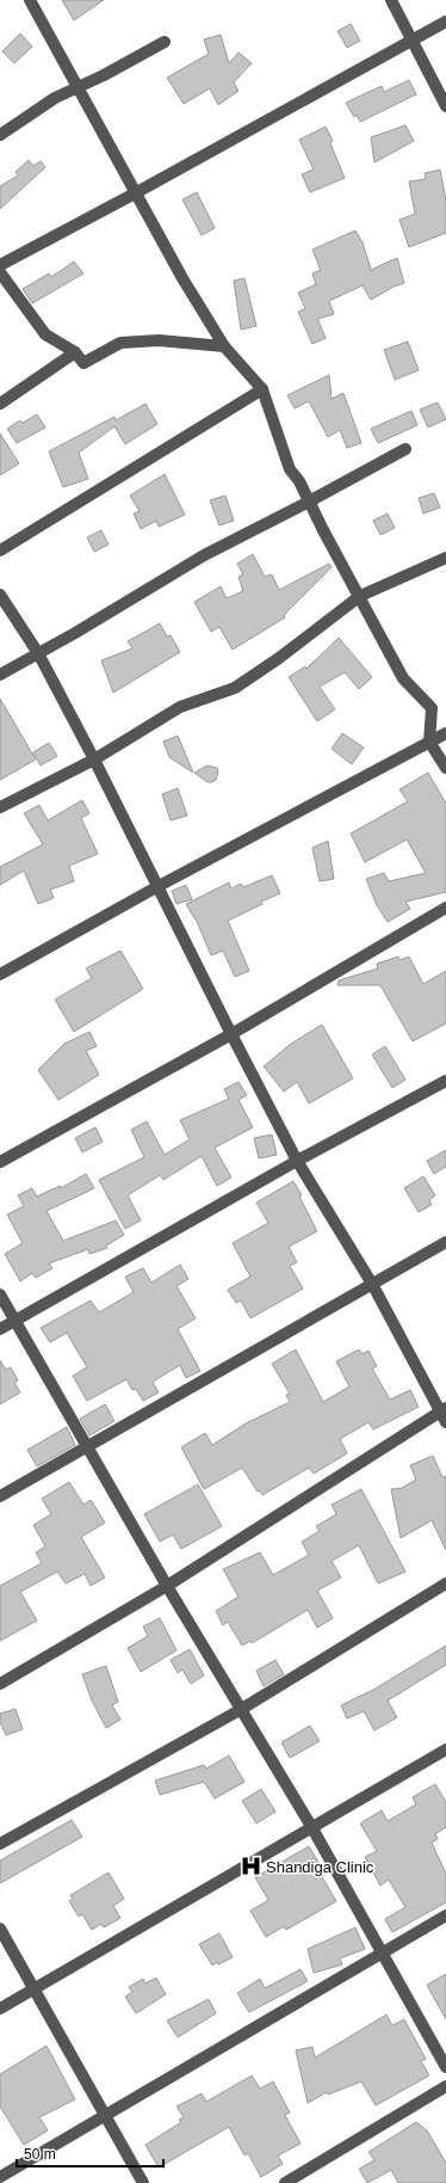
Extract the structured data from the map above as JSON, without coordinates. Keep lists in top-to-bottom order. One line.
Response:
{"places":{"hospital":["Shandiga Clinic"]},"scale_bar":"50 m"}
